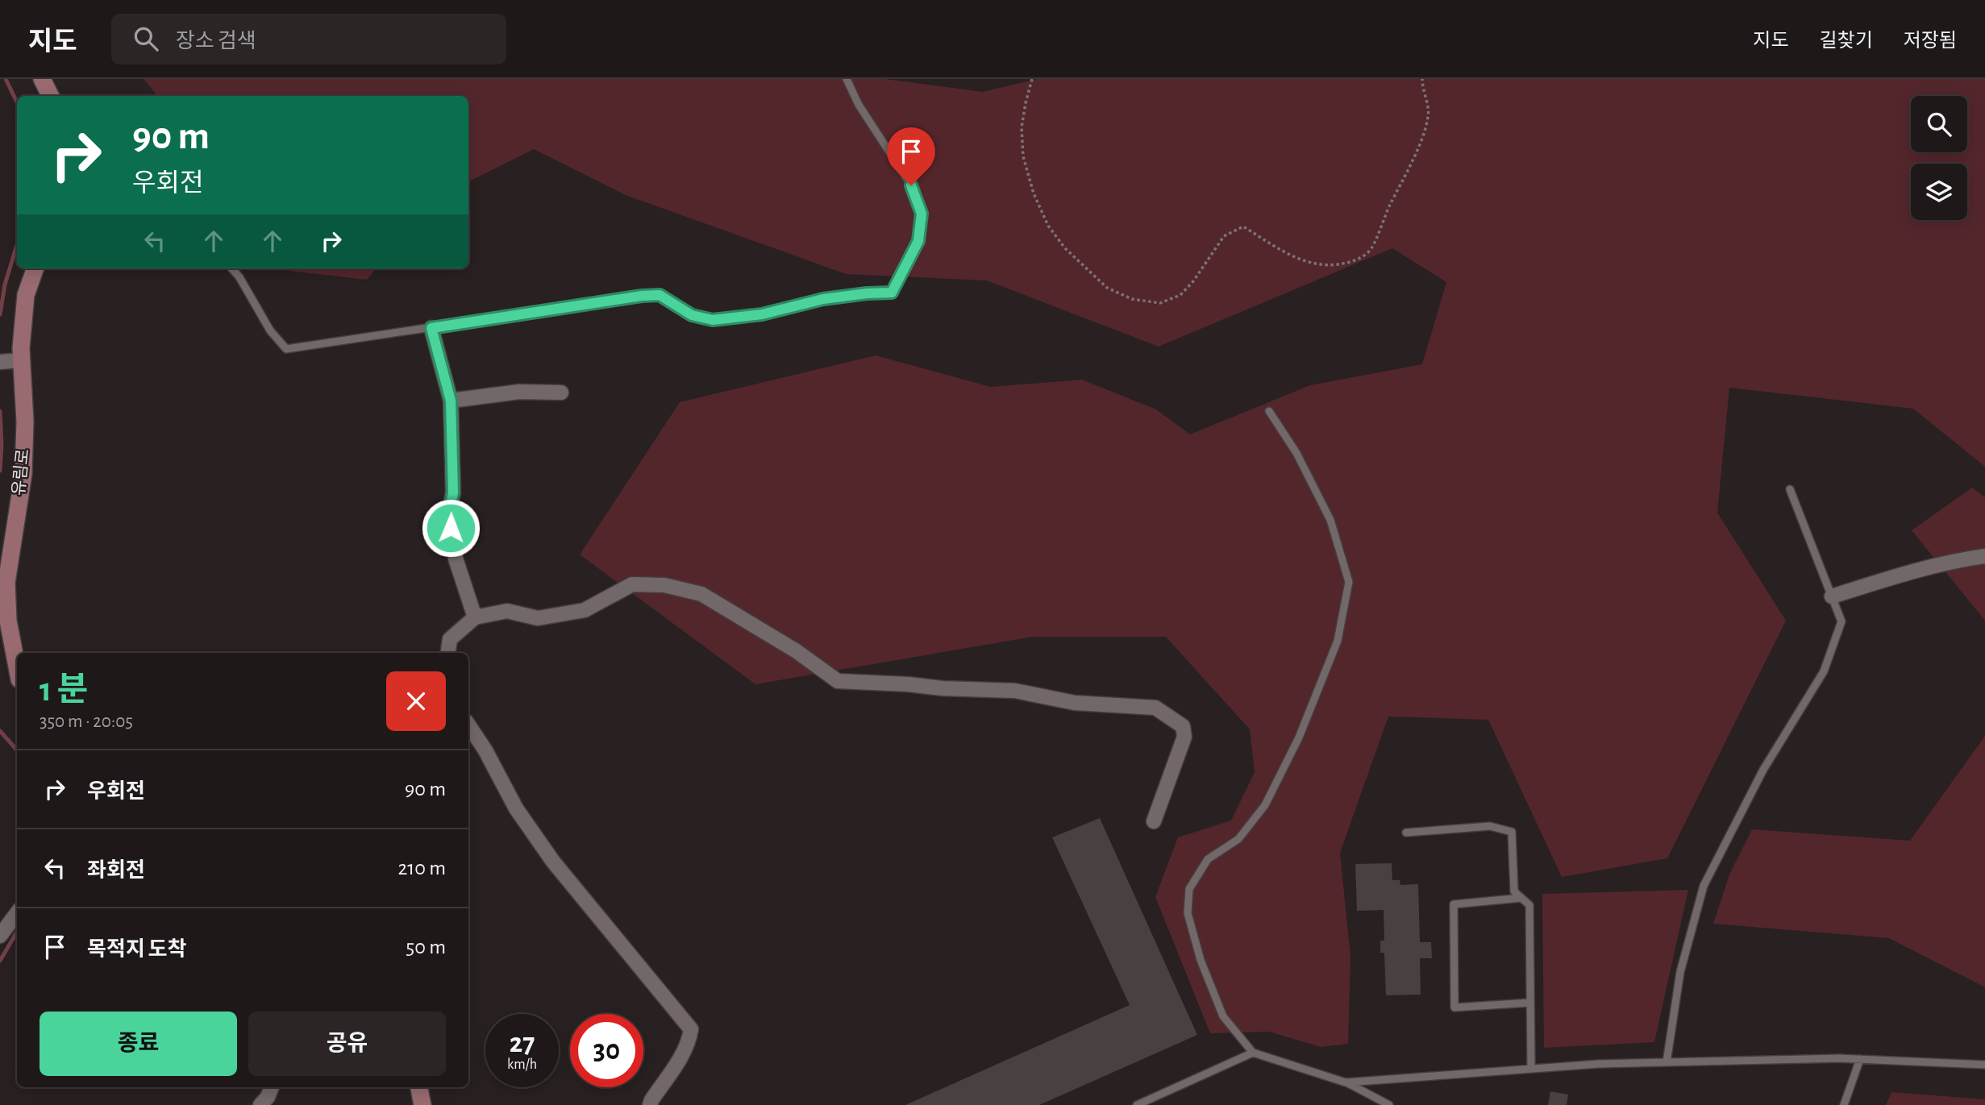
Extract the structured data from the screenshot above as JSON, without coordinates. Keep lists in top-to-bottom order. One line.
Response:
{"streets":{"street":["유림로"]},"page":{"header":"지도","search":"장소 검색","nav":["지도","길찾기","저장됨"],"turn":["90 m","우회전"],"heading":["1 분","350 m · 20:05"],"list":[{"name":"우회전","value":"90 m"},{"name":"좌회전","value":"210 m"},{"name":"목적지 도착","value":"50 m"}],"buttons":["종료","공유"],"speed":"27 km/h","limit":"30"}}
